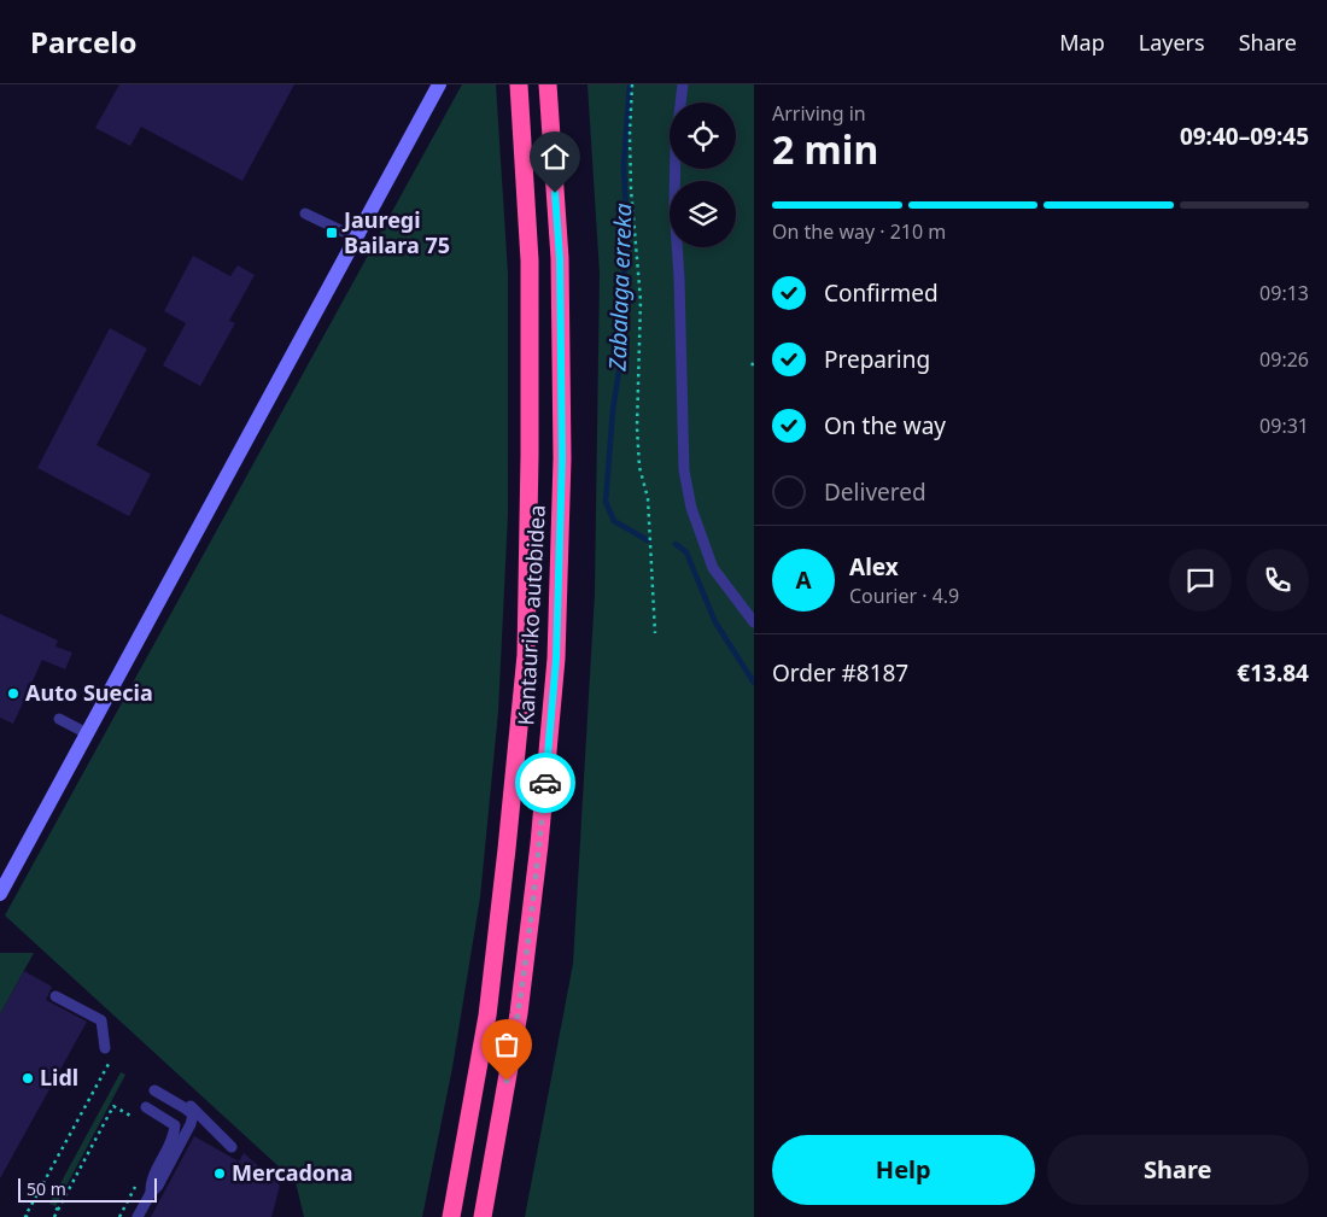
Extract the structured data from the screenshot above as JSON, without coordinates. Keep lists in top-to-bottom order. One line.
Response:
{"streets":{"highway":["Kantauriko autobidea"]},"water":["Zabalaga erreka"],"places":{"transit":["Jauregi Bailara 75"],"other":["Auto Suecia","Lidl","Mercadona"]},"scale_bar":"50 m","page":{"header":"Parcelo","nav":["Map","Layers","Share"],"heading":["2 min","Arriving in","09:40–09:45"],"panel":["Alex","Courier · 4.9","Order #8187","€13.84"],"bar":"On the way · 210 m","list":[["Confirmed","09:13"],["Preparing","09:26"],["On the way","09:31"],"Delivered"],"round":"A","buttons":["Help","Share"],"scale":"50 m"}}
